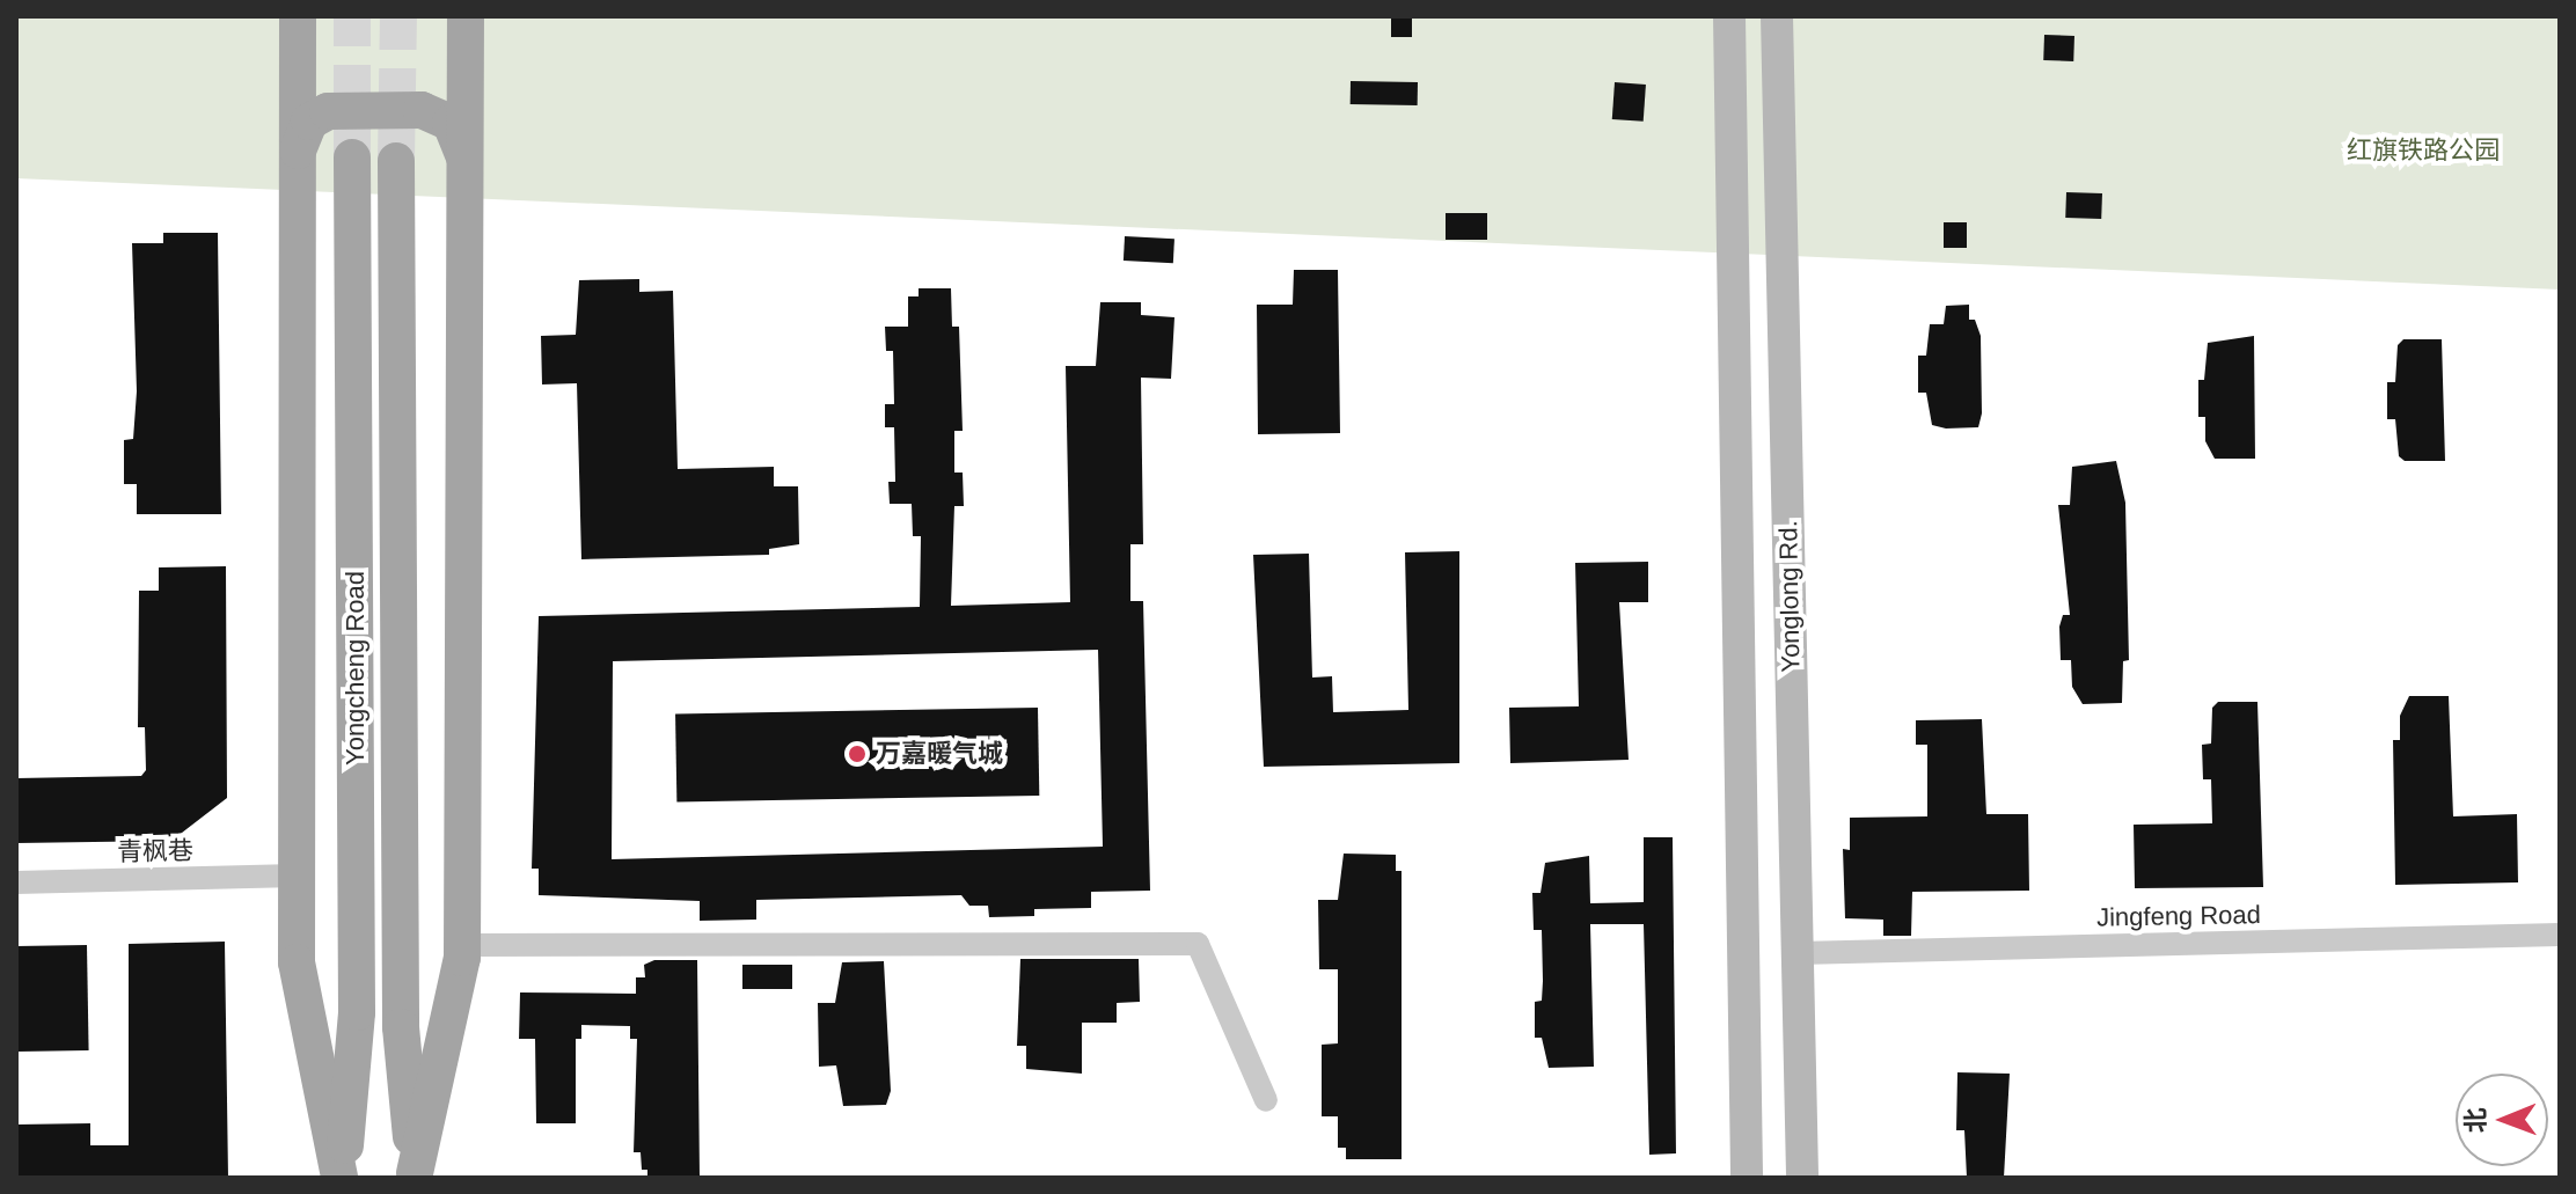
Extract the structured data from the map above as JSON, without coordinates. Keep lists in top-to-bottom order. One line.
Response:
{"streets":{"main road":["Yongcheng Road"],"street":["Yonglong Rd.","青枫巷","Jingfeng Road"]},"crossings":[["Yonglong Rd.","Jingfeng Road"]],"parks":["红旗铁路公园"],"places":["万嘉暖气城"],"north":"left"}
